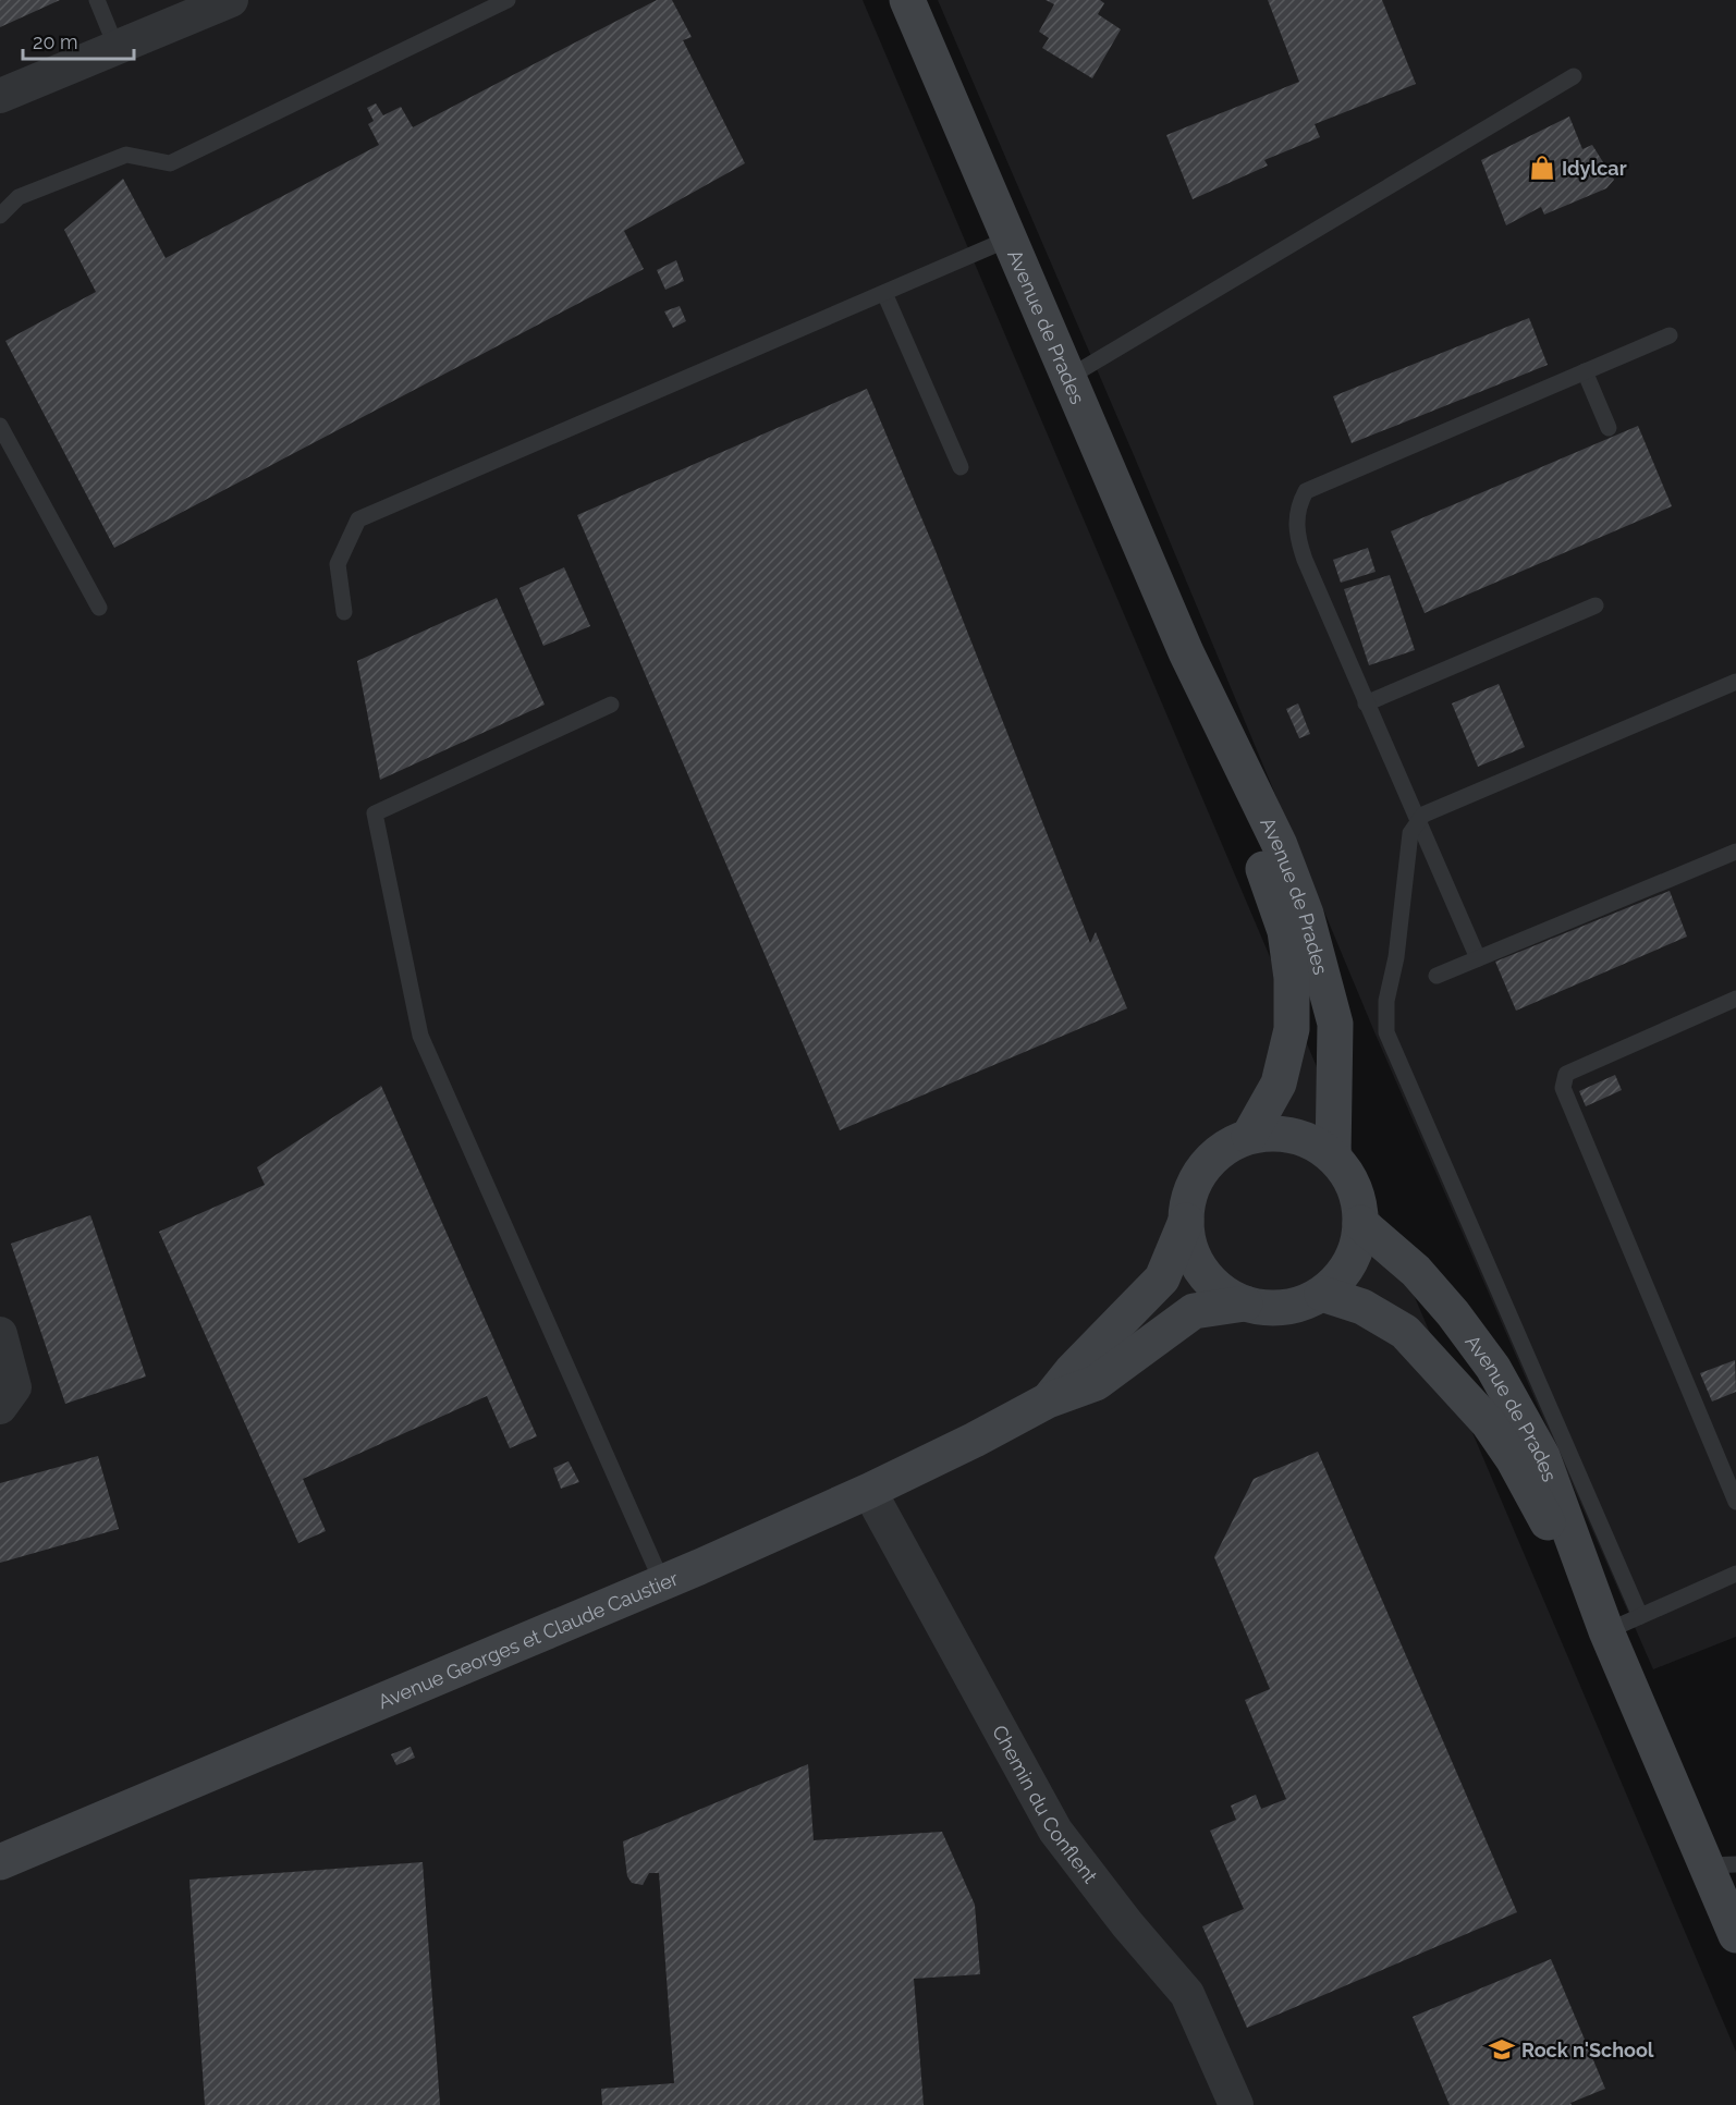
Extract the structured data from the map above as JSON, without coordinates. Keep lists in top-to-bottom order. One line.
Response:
{"streets":{"main road":["Avenue de Prades","Avenue Georges et Claude Caustier"],"street":["Chemin du Conflent"]},"crossings":[["Avenue de Prades","Avenue Georges et Claude Caustier"],["Avenue Georges et Claude Caustier","Chemin du Conflent"]],"places":{"shop":["Idylcar"],"school or university":["Rock n'School"]},"scale_bar":"20 m"}
